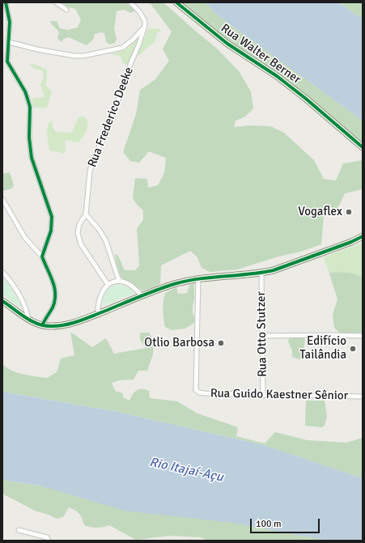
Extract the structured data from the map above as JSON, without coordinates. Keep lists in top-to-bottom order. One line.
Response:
{"streets":{"street":["Rua Walter Berner","Rua Frederico Deeke","Rua Otto Stutzer","Rua Guido Kaestner Sênior"]},"crossings":[["Rua Otto Stutzer","Rua Guido Kaestner Sênior"]],"water":["Rio Itajaí-Açu"],"places":["Vogaflex","Otlio Barbosa","Edifício Tailândia"],"scale_bar":"100 m"}
